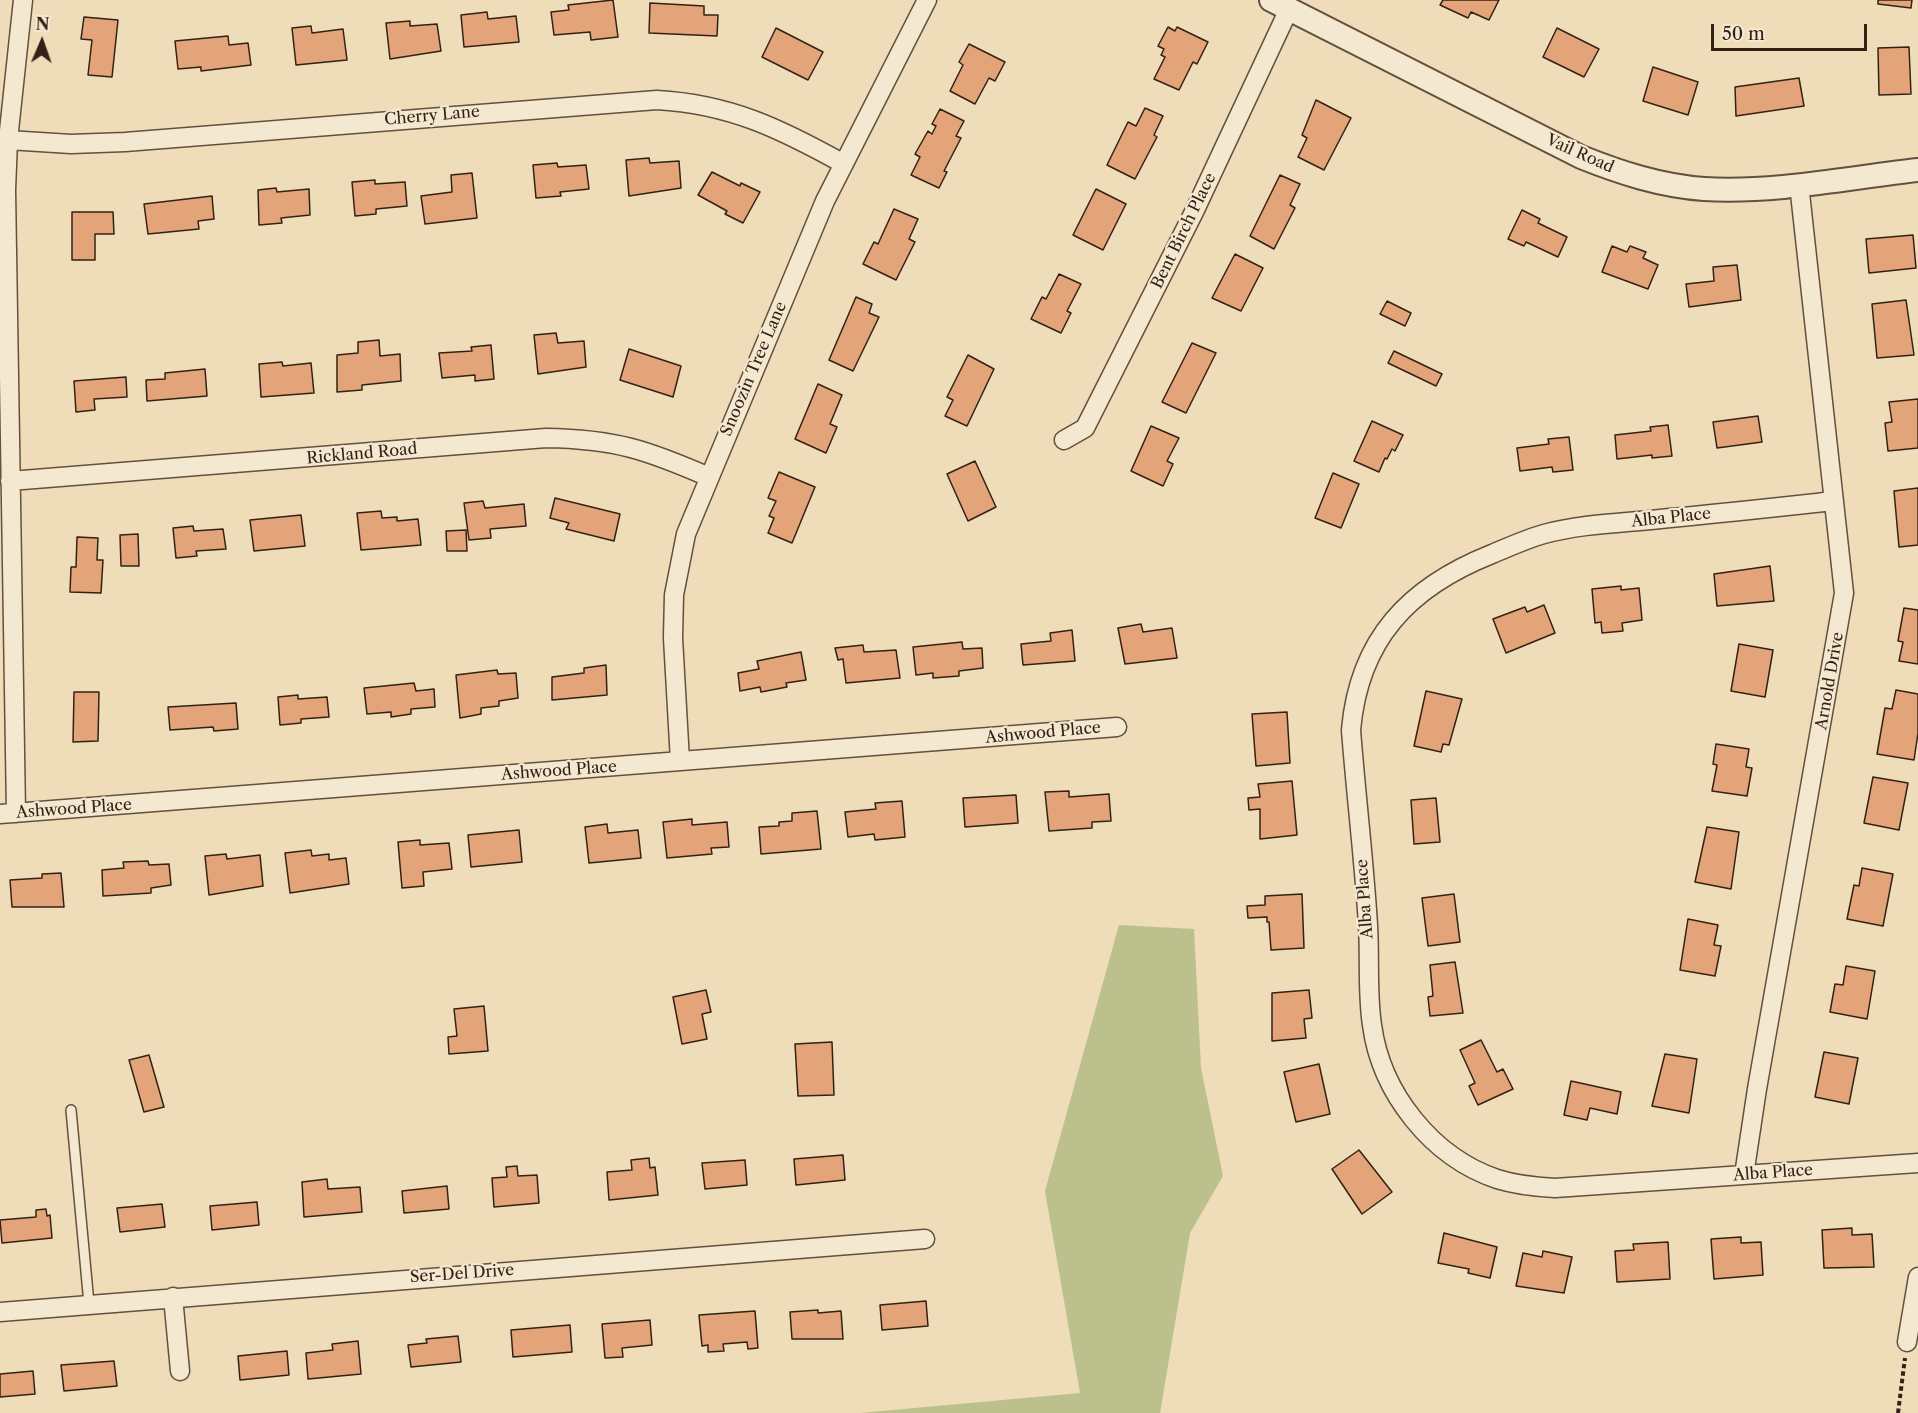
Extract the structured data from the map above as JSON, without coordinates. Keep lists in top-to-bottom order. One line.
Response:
{"streets":{"street":["Cherry Lane","Vail Road","Bent Birch Place","Snoozin Tree Lane","Rickland Road","Alba Place","Arnold Drive","Ashwood Place","Ser-Del Drive"]},"crossings":[["Cherry Lane","Snoozin Tree Lane"],["Vail Road","Bent Birch Place"],["Vail Road","Arnold Drive"],["Snoozin Tree Lane","Rickland Road"],["Snoozin Tree Lane","Ashwood Place"],["Alba Place","Arnold Drive"]],"scale_bar":"50 m","north":"top"}
